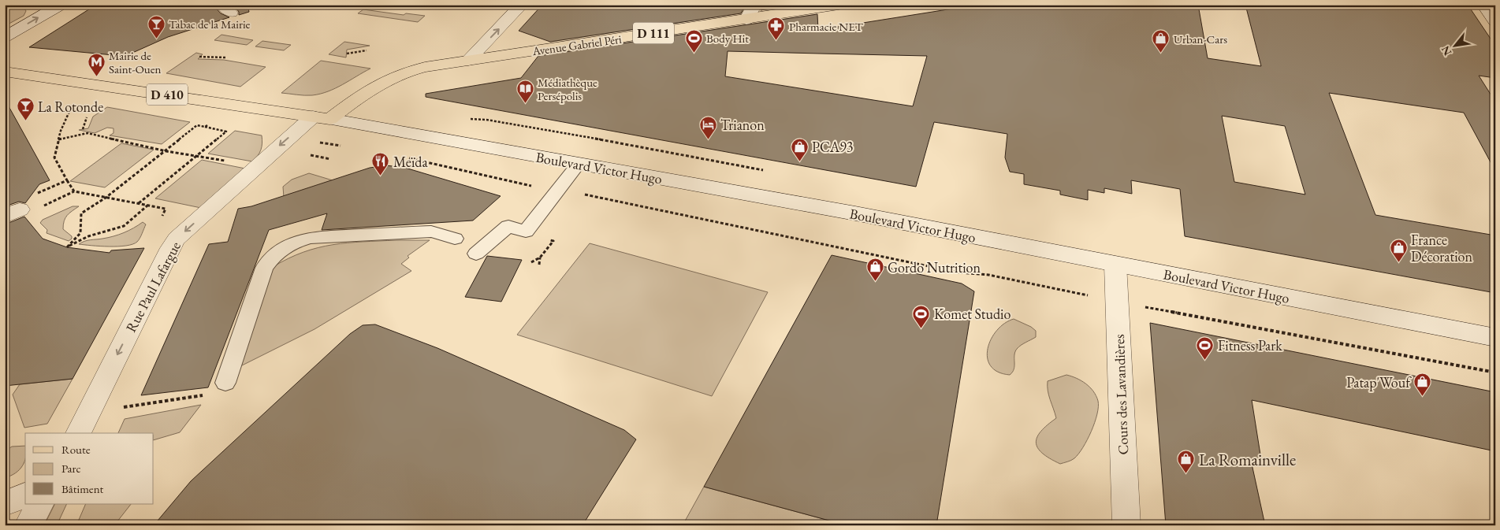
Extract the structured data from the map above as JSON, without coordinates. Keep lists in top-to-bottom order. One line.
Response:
{"streets":{"main road":["D 111","Avenue Gabriel Péri","D 410","Boulevard Victor Hugo","Rue Paul Lafargue","Cours des Lavandières"]},"crossings":[["Avenue Gabriel Péri","D 410"],["Avenue Gabriel Péri","Boulevard Victor Hugo"],["Avenue Gabriel Péri","Rue Paul Lafargue"],["D 410","Boulevard Victor Hugo"],["D 410","Rue Paul Lafargue"],["Boulevard Victor Hugo","Rue Paul Lafargue"],["Boulevard Victor Hugo","Cours des Lavandières"]],"one_way":["Rue Paul Lafargue"],"places":{"bar":["Tabac de la Mairie","La Rotonde"],"pharmacy":["Pharmacie NET"],"sports":["Body Hit","Komet Studio","Fitness Park"],"shop":["Urban-Cars","PCA93","France Décoration","Gordo Nutrition","Patap'Wouf","La Romainville"],"metro station":["Mairie de Saint-Ouen"],"library":["Médiathèque Persépolis"],"hotel":["Trianon"],"restaurant":["Meïda"]},"legend":["Route","Parc","Bâtiment"],"north":"bottom left"}
